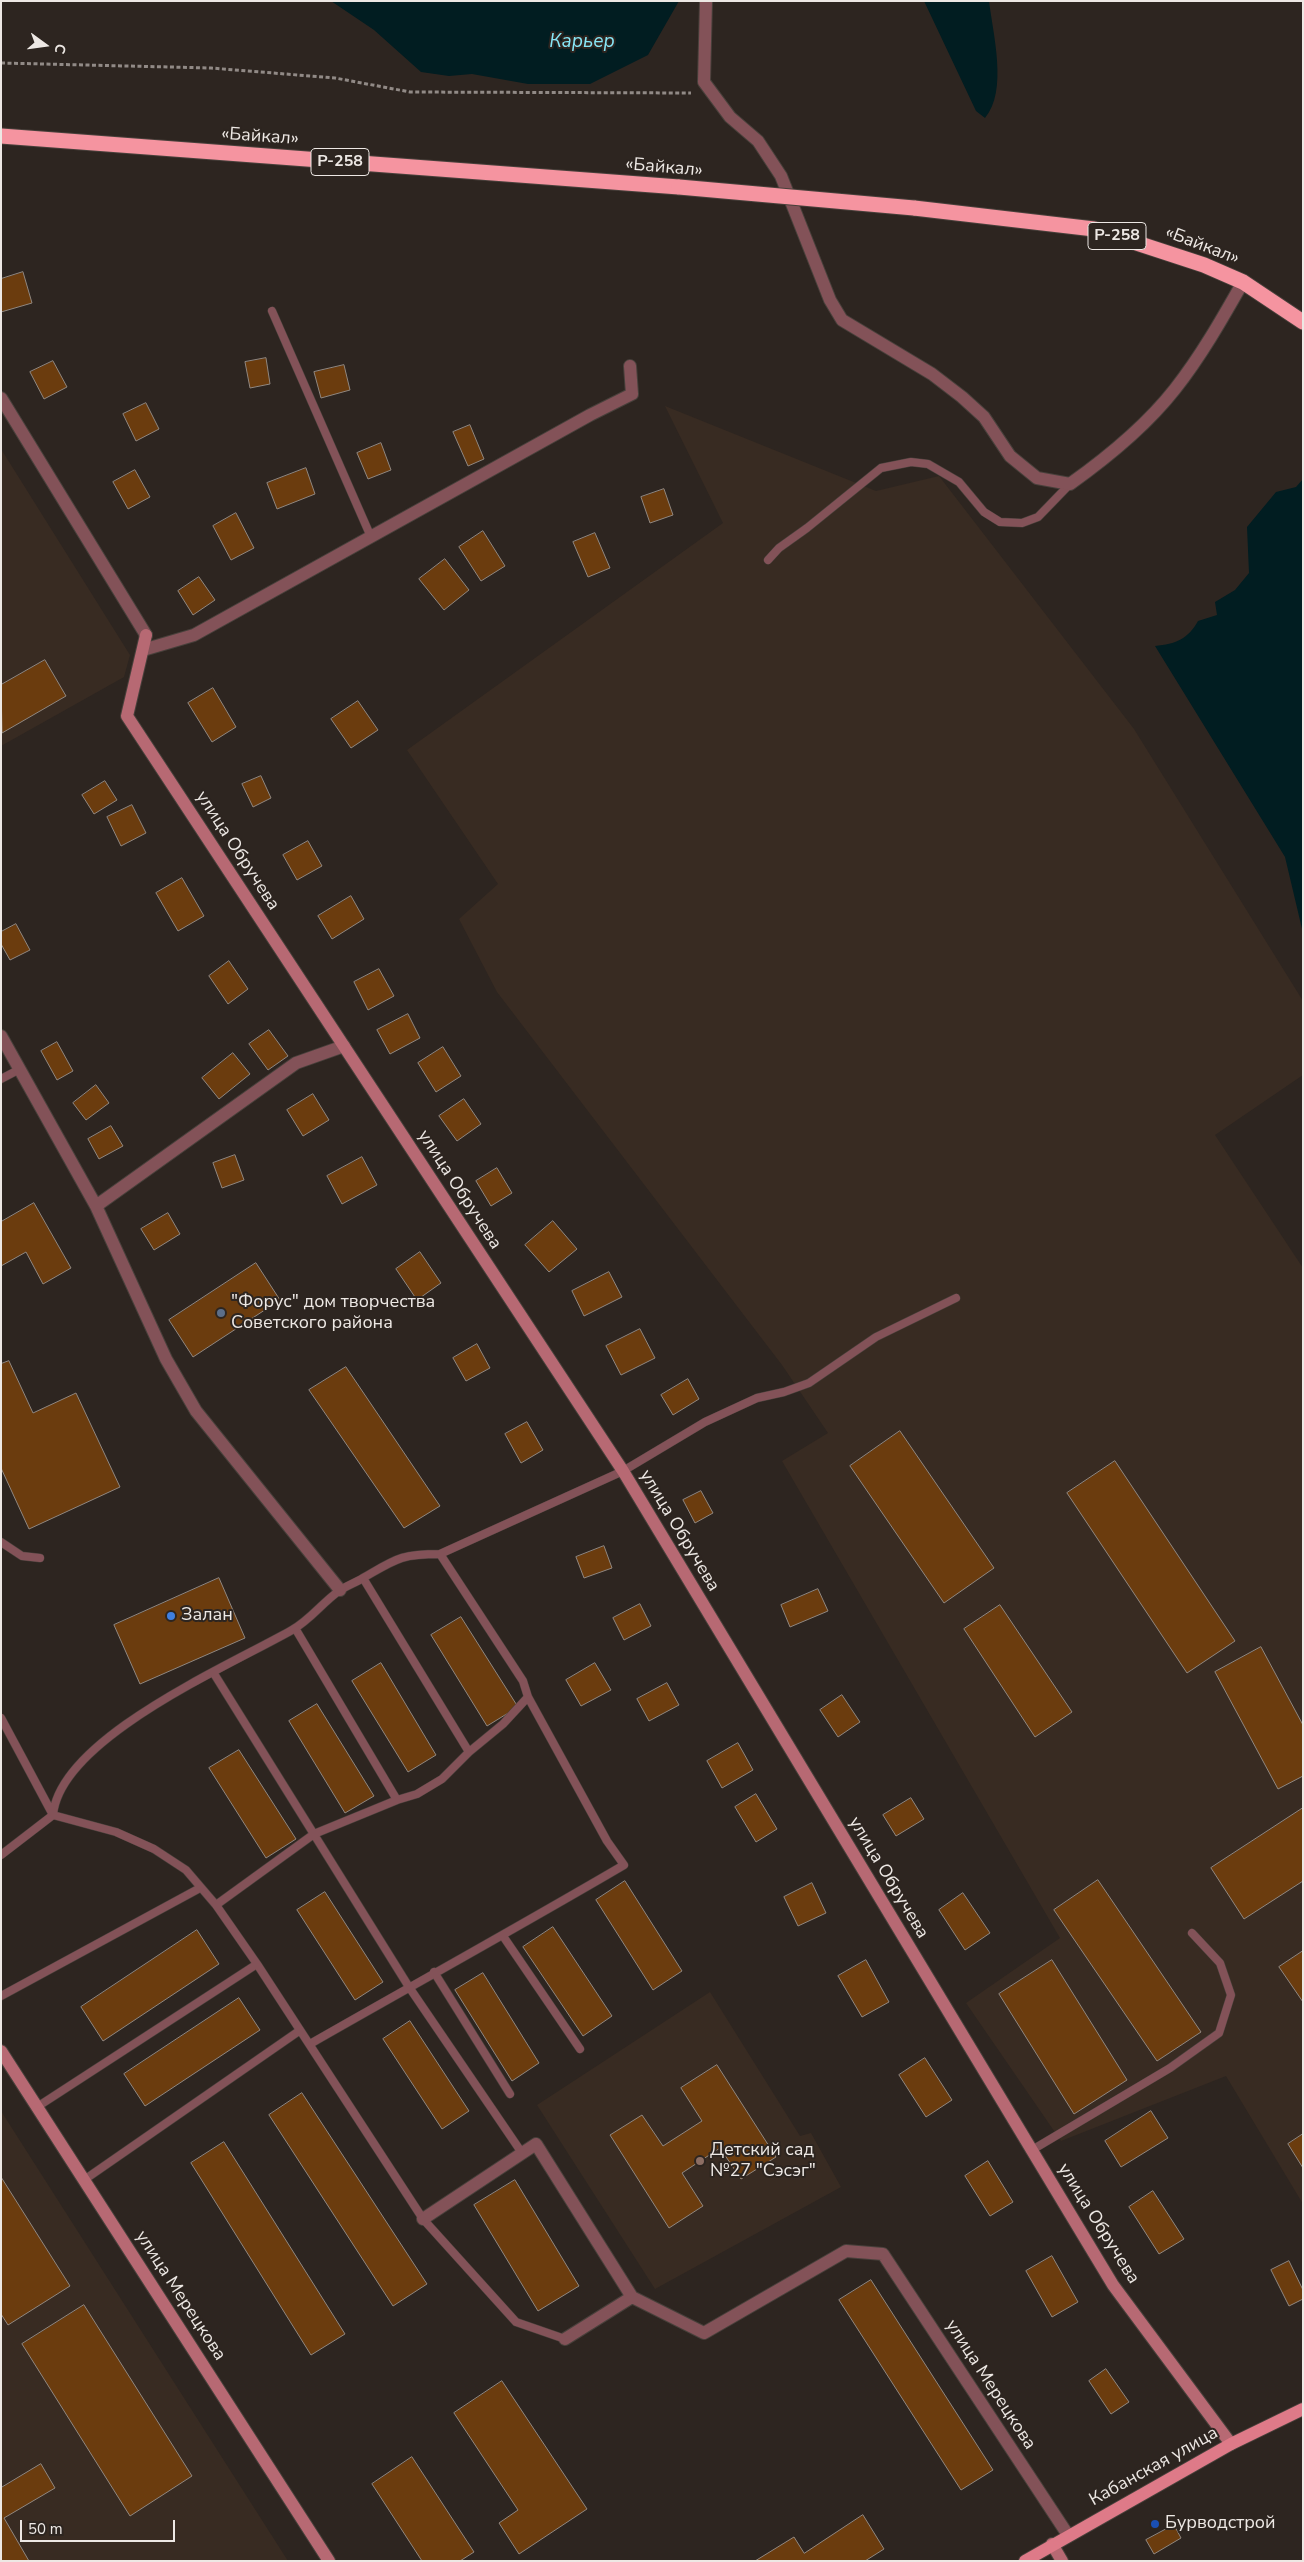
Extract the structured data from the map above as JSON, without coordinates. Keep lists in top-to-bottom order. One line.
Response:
{"streets":{"highway":["«Байкал»","Р-258"],"main road":["Кабанская улица"],"street":["улица Обручева","улица Мерецкова"]},"crossings":[["улица Обручева","Кабанская улица"],["улица Мерецкова","Кабанская улица"]],"water":["Карьер"],"places":["\"Форус\" дом творчества Советского района","Залан","Детский сад №27 \"Сэсэг\"","Бурводстрой"],"scale_bar":"50 m","north":"right"}
